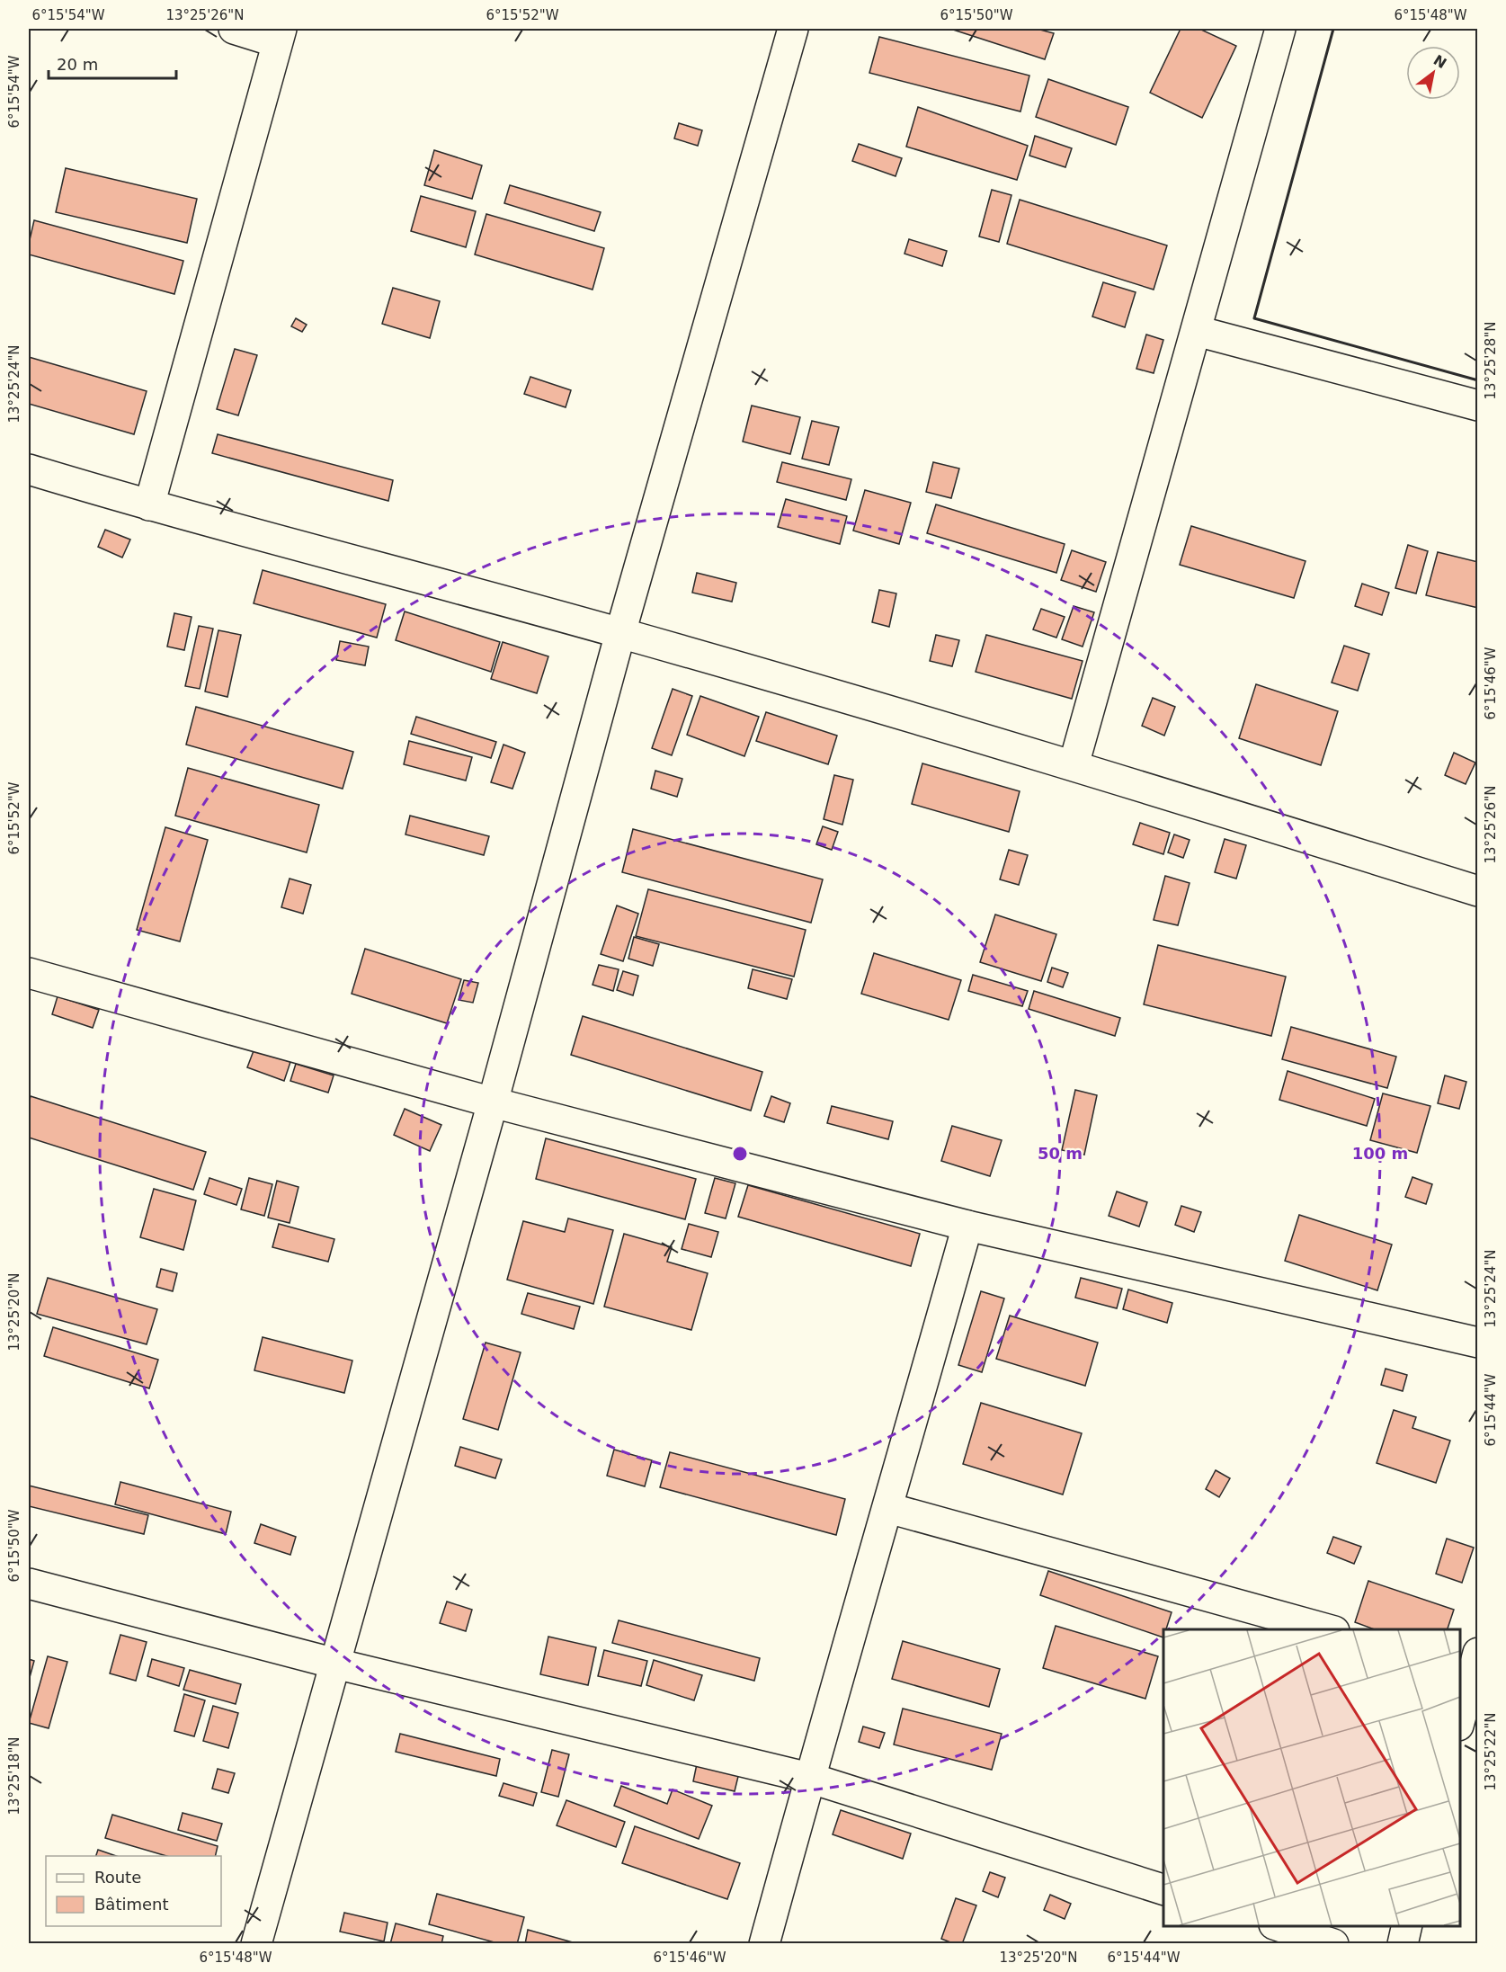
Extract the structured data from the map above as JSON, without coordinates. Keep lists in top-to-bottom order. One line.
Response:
{"legend":["Route","Bâtiment"],"scale_bar":"20 m","north":"top right","coordinates":["6°15'54\"W","13°25'26\"N","6°15'52\"W","6°15'50\"W","6°15'48\"W","13°25'28\"N","13°25'24\"N","6°15'46\"W","13°25'20\"N","6°15'44\"W","13°25'22\"N","13°25'18\"N"],"rings":["50 m","100 m"]}
